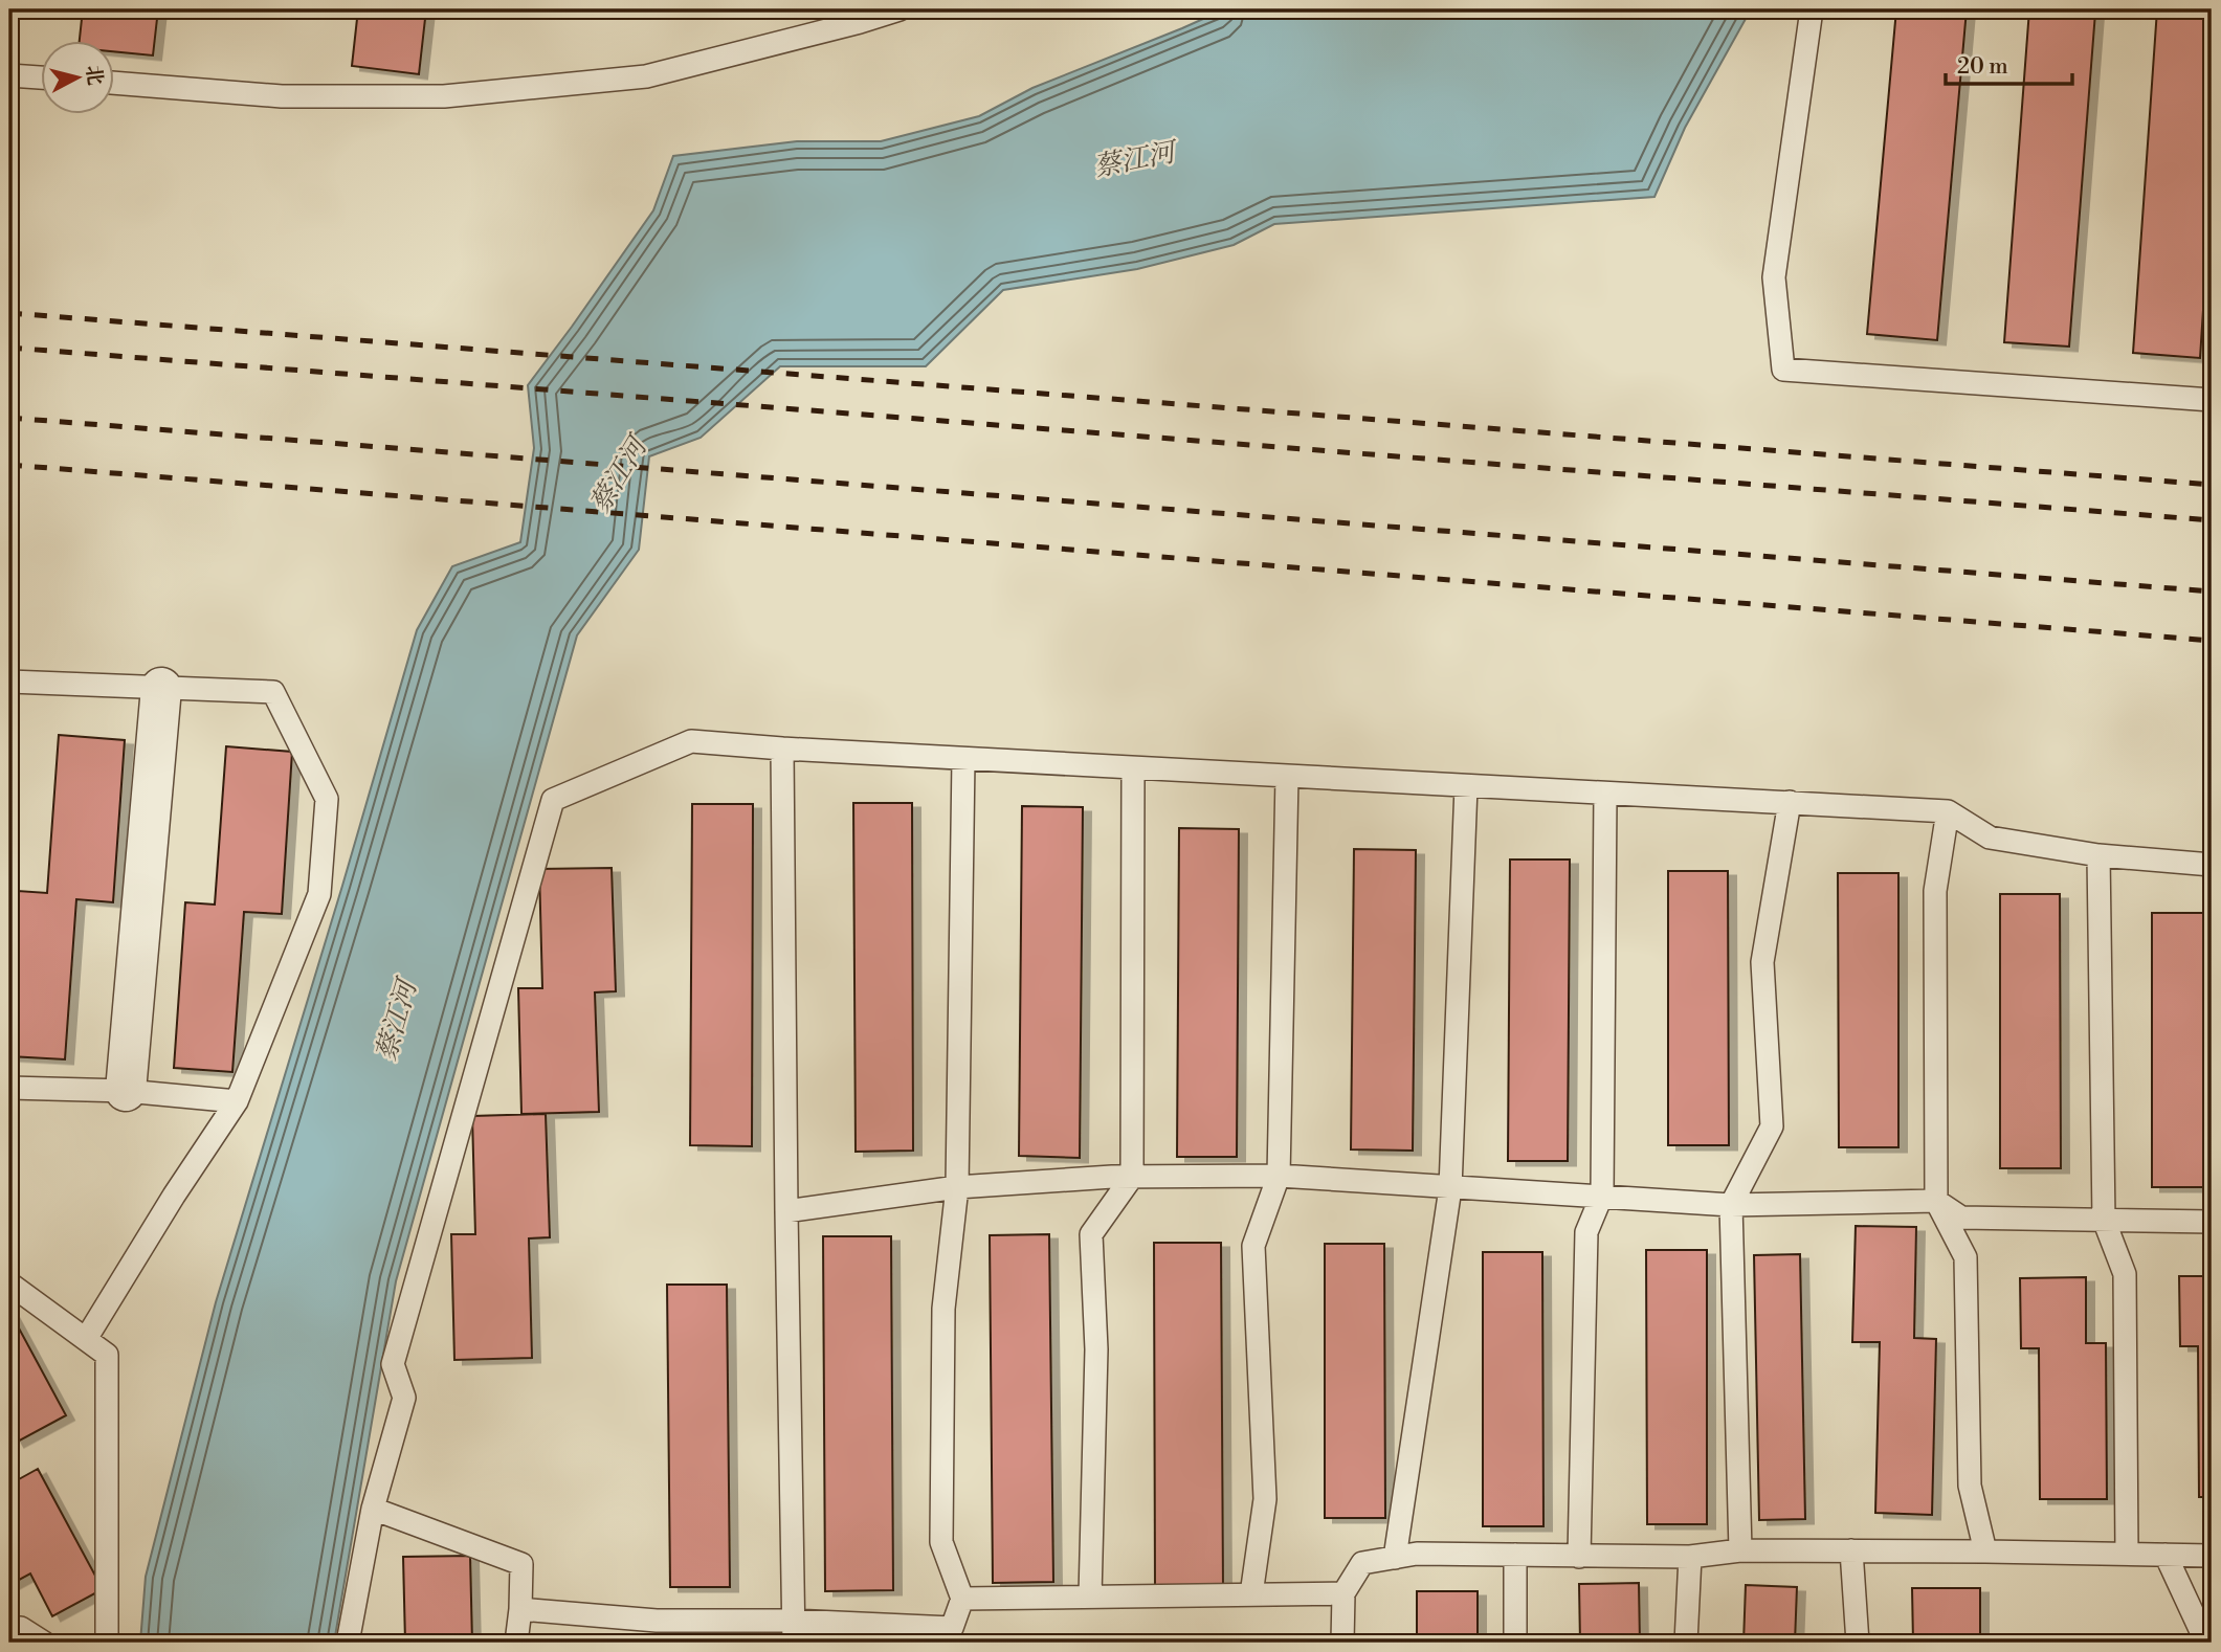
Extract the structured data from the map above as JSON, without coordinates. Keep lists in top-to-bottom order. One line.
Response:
{"water":["蔡江河"],"scale_bar":"20 m","north":"right"}
